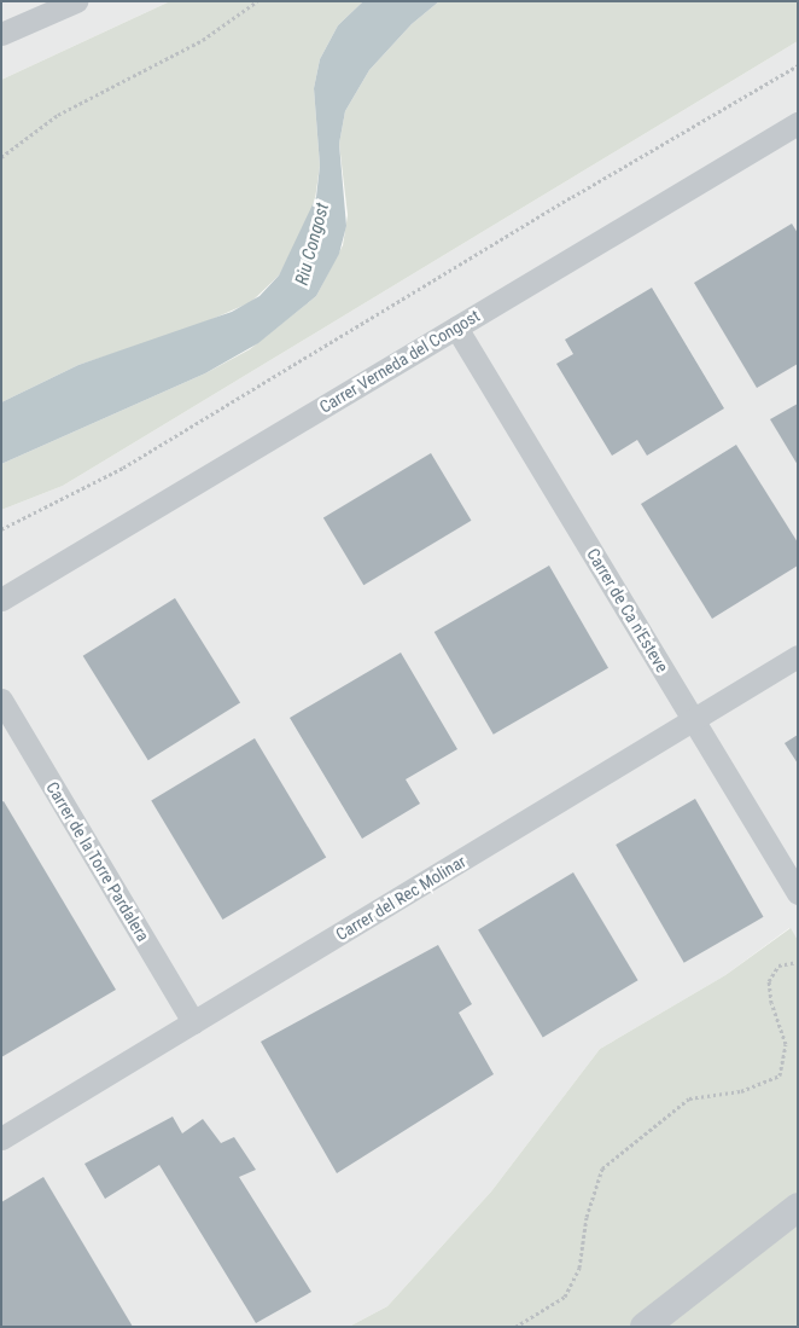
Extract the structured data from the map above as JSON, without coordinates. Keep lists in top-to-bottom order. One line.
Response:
{"streets":{"street":["Carrer Verneda del Congost","Carrer de Ca n'Esteve","Carrer de la Torre Pardalera","Carrer del Rec Molinar"]},"crossings":[["Carrer Verneda del Congost","Carrer de Ca n'Esteve"],["Carrer de Ca n'Esteve","Carrer del Rec Molinar"],["Carrer de la Torre Pardalera","Carrer del Rec Molinar"]],"water":["Riu Congost"]}
